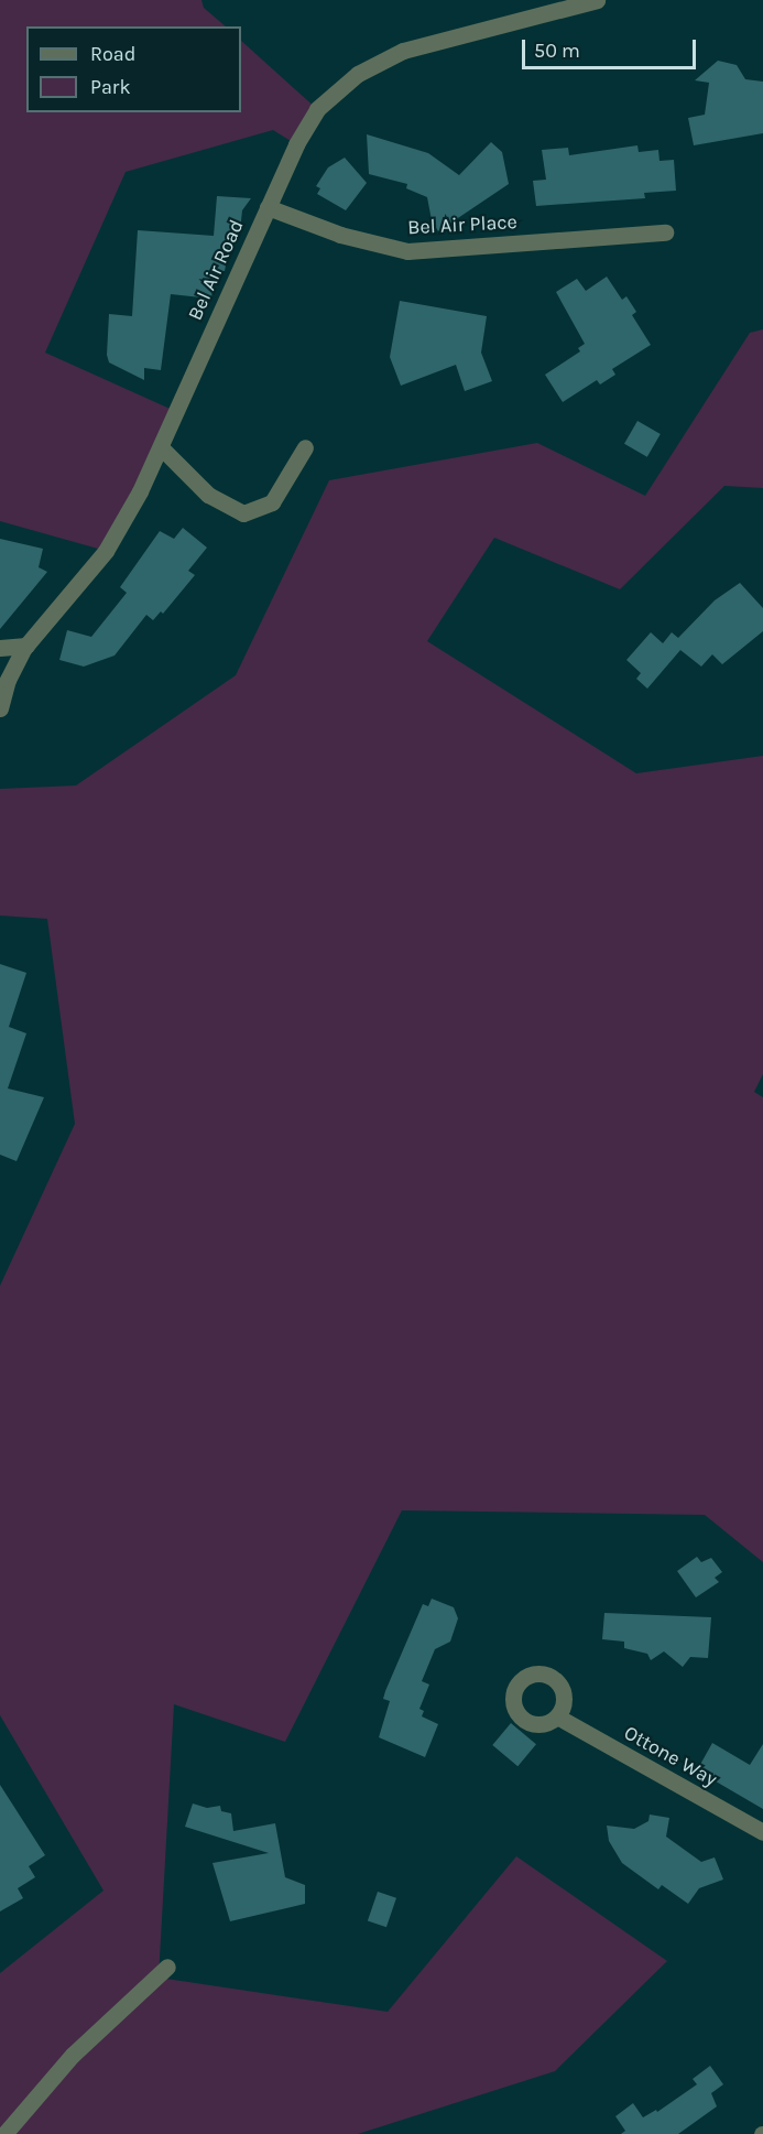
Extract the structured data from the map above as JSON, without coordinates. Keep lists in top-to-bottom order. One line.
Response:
{"streets":{"street":["Bel Air Place","Bel Air Road","Ottone Way"]},"crossings":[["Bel Air Place","Bel Air Road"]],"legend":["Road","Park"],"scale_bar":"50 m"}
